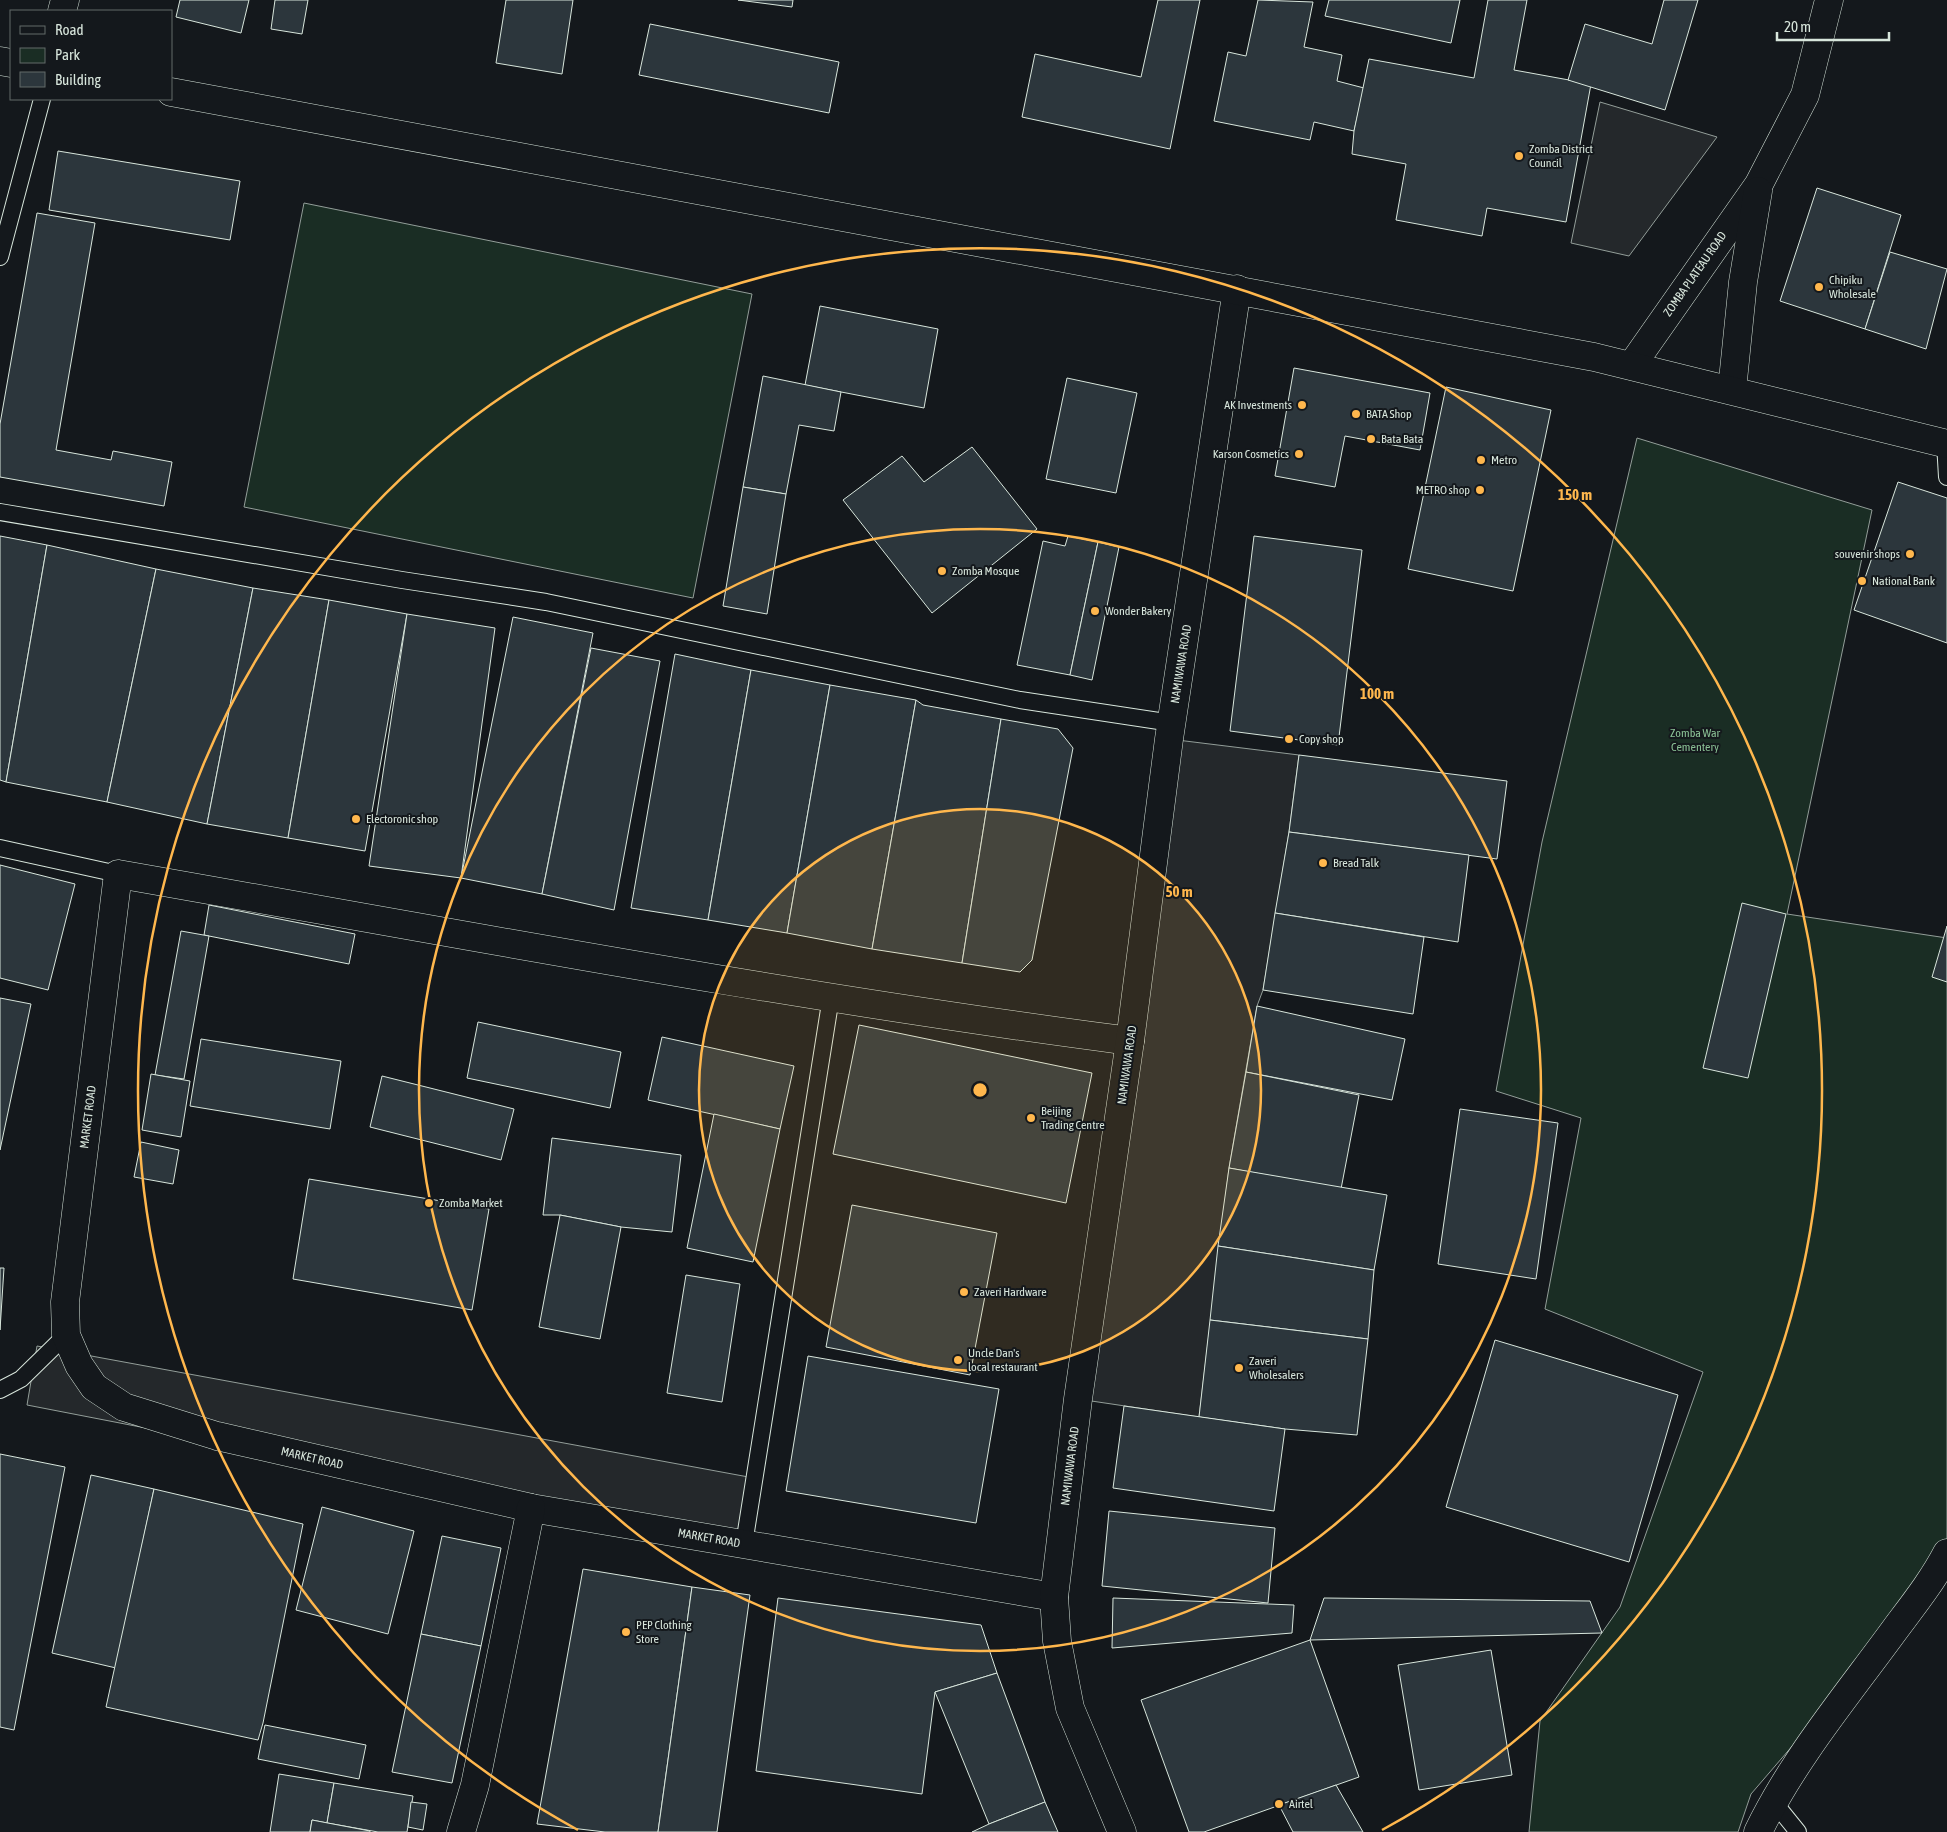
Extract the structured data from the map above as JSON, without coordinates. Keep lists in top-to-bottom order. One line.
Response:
{"streets":{"main road":["ZOMBA PLATEAU ROAD","NAMIWAWA ROAD","MARKET ROAD"]},"crossings":[["NAMIWAWA ROAD","MARKET ROAD"]],"parks":["Zomba War Cementery"],"places":["Zomba District Council","Chipiku Wholesale","AK Investments","BATA Shop","Bata Bata","Karson Cosmetics","Metro","METRO shop","souvenir shops","Zomba Mosque","National Bank","Wonder Bakery","Copy shop","Electoronic shop","Bread Talk","Beijing Trading Centre","Zomba Market","Zaveri Hardware","Uncle Dan's local restaurant","Zaveri Wholesalers","PEP Clothing Store","Airtel"],"legend":["Road","Park","Building"],"scale_bar":"20 m","rings":["150 m","100 m","50 m"]}
